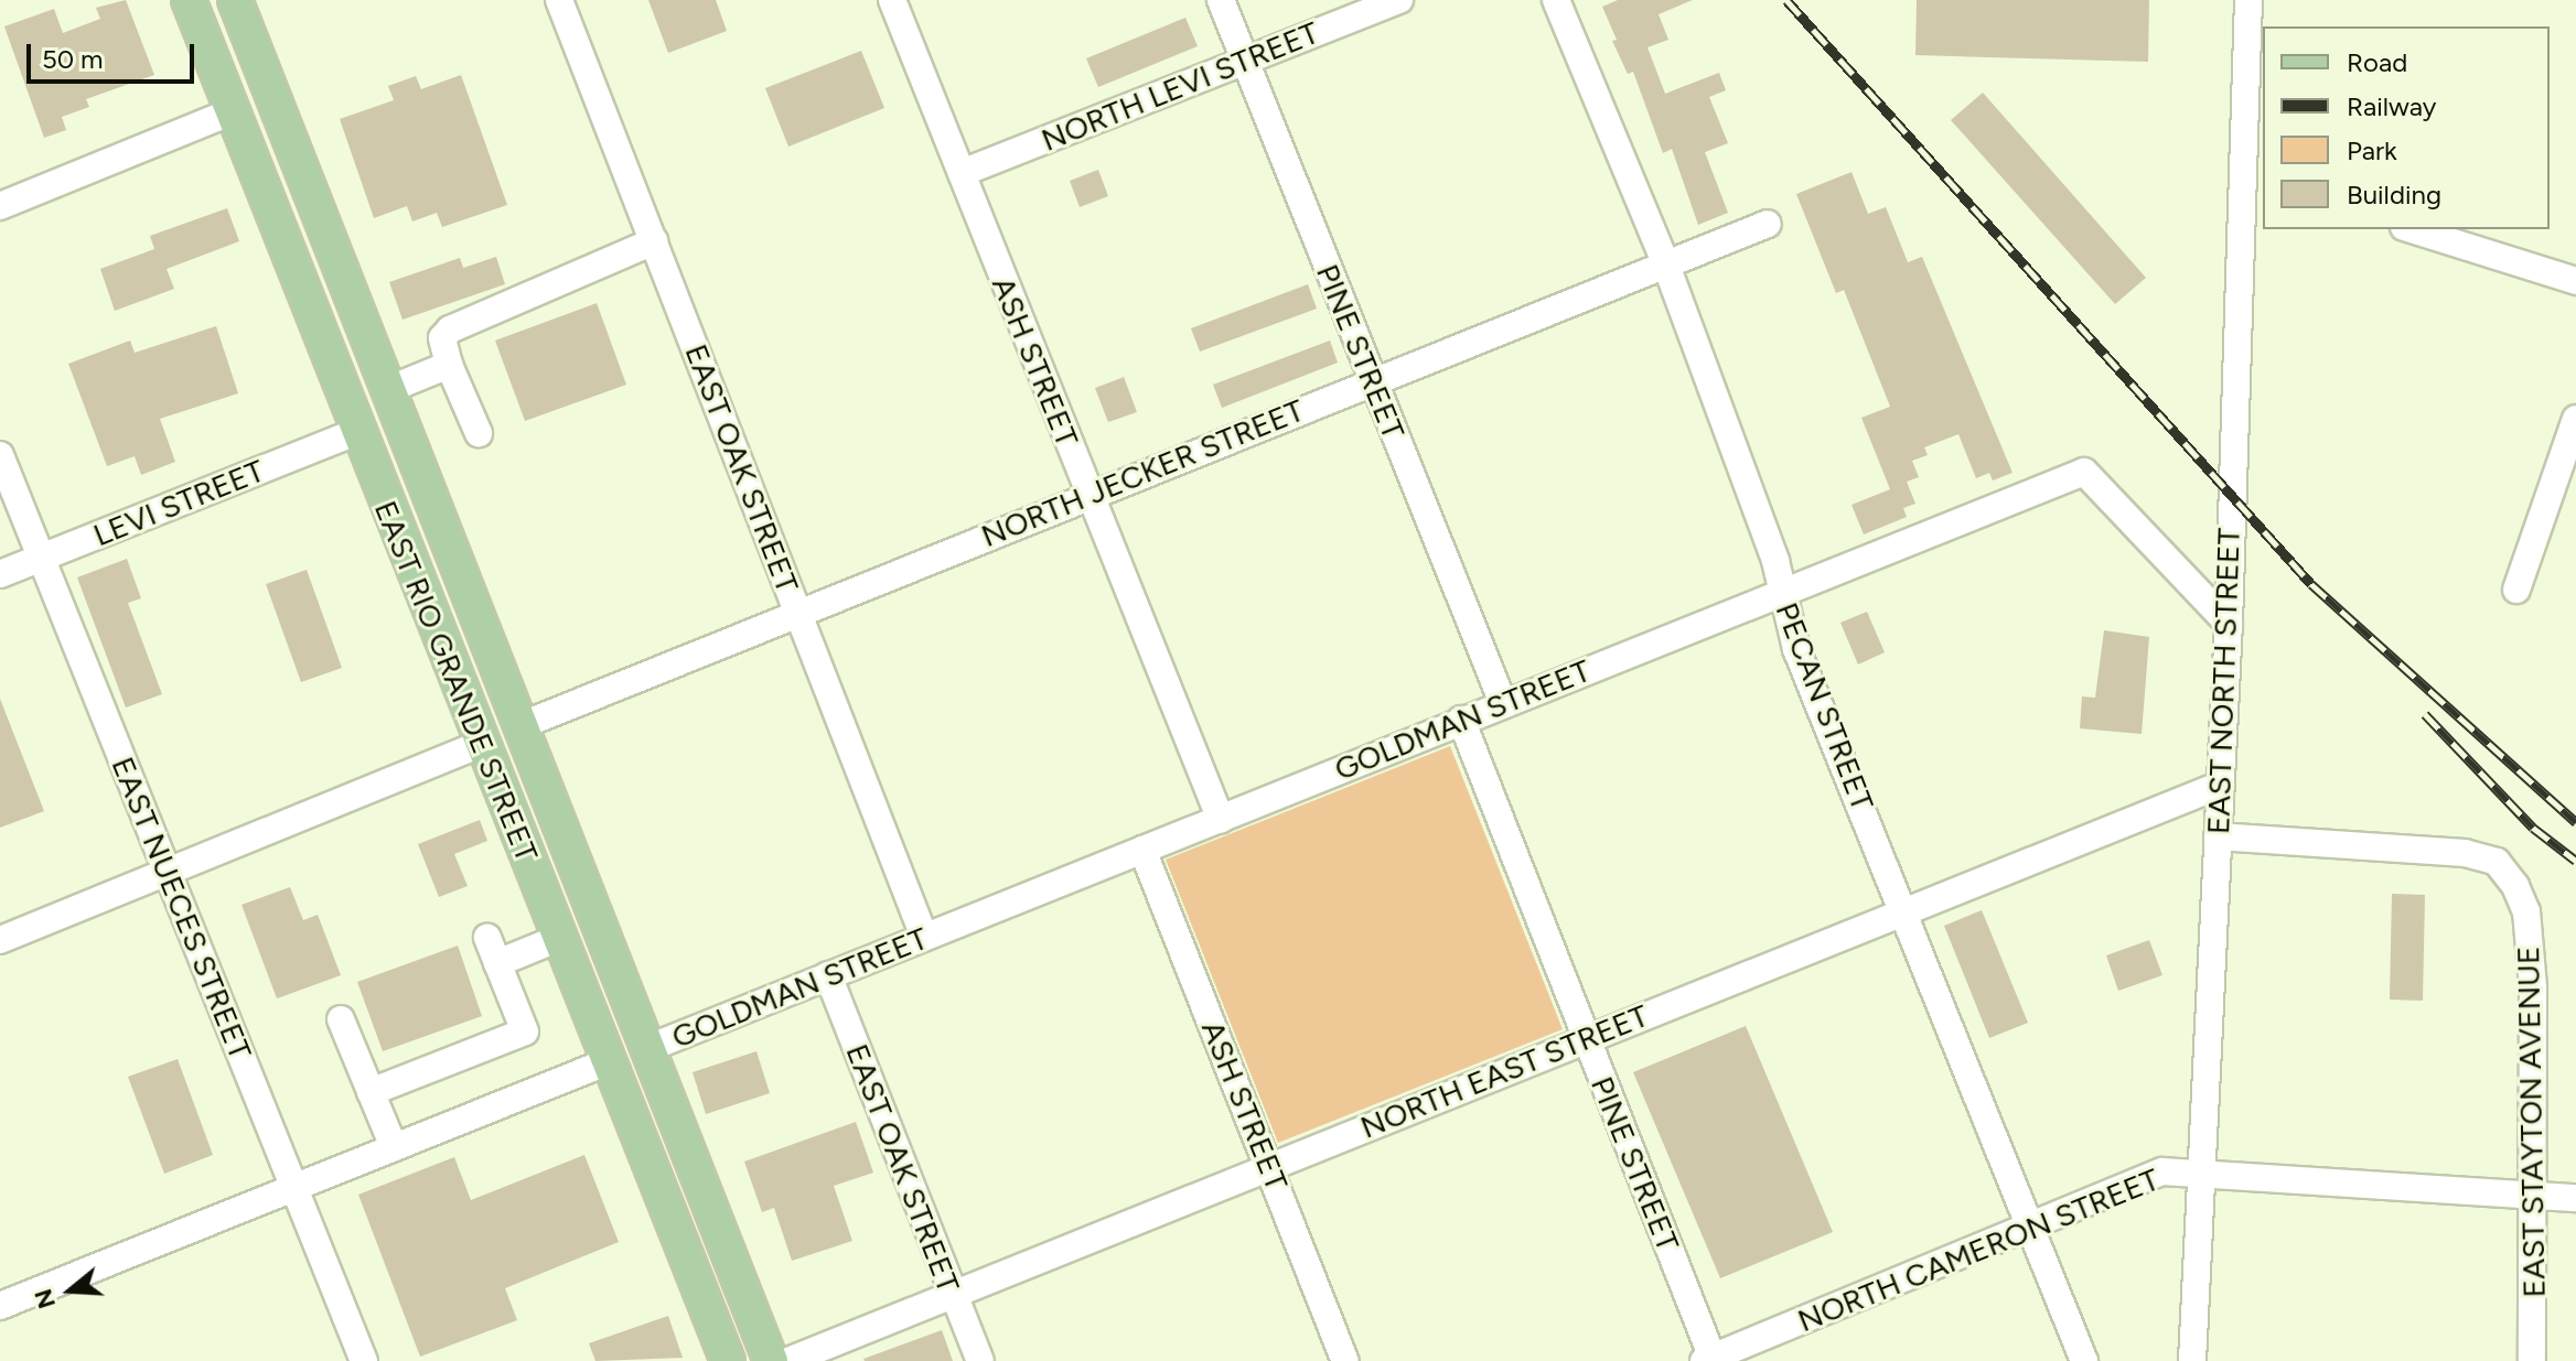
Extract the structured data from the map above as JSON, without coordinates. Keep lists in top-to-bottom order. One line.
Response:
{"streets":{"main road":["EAST RIO GRANDE STREET"],"street":["NORTH LEVI STREET","PINE STREET","ASH STREET","EAST OAK STREET","NORTH JECKER STREET","LEVI STREET","EAST NORTH STREET","PECAN STREET","GOLDMAN STREET","EAST NUECES STREET","NORTH EAST STREET","EAST STAYTON AVENUE","NORTH CAMERON STREET"]},"crossings":[["NORTH LEVI STREET","PINE STREET"],["NORTH LEVI STREET","ASH STREET"],["PINE STREET","NORTH JECKER STREET"],["PINE STREET","GOLDMAN STREET"],["PINE STREET","NORTH EAST STREET"],["PINE STREET","NORTH CAMERON STREET"],["ASH STREET","NORTH JECKER STREET"],["ASH STREET","GOLDMAN STREET"],["ASH STREET","NORTH EAST STREET"],["EAST OAK STREET","NORTH JECKER STREET"],["EAST OAK STREET","GOLDMAN STREET"],["EAST OAK STREET","NORTH EAST STREET"],["NORTH JECKER STREET","EAST RIO GRANDE STREET"],["NORTH JECKER STREET","PECAN STREET"],["LEVI STREET","EAST RIO GRANDE STREET"],["LEVI STREET","EAST NUECES STREET"],["EAST RIO GRANDE STREET","GOLDMAN STREET"],["EAST NORTH STREET","GOLDMAN STREET"],["EAST NORTH STREET","NORTH EAST STREET"],["EAST NORTH STREET","EAST STAYTON AVENUE"],["EAST NORTH STREET","NORTH CAMERON STREET"],["PECAN STREET","GOLDMAN STREET"],["PECAN STREET","NORTH EAST STREET"],["PECAN STREET","NORTH CAMERON STREET"],["EAST STAYTON AVENUE","NORTH CAMERON STREET"]],"legend":["Road","Railway","Park","Building"],"scale_bar":"50 m","north":"left"}
